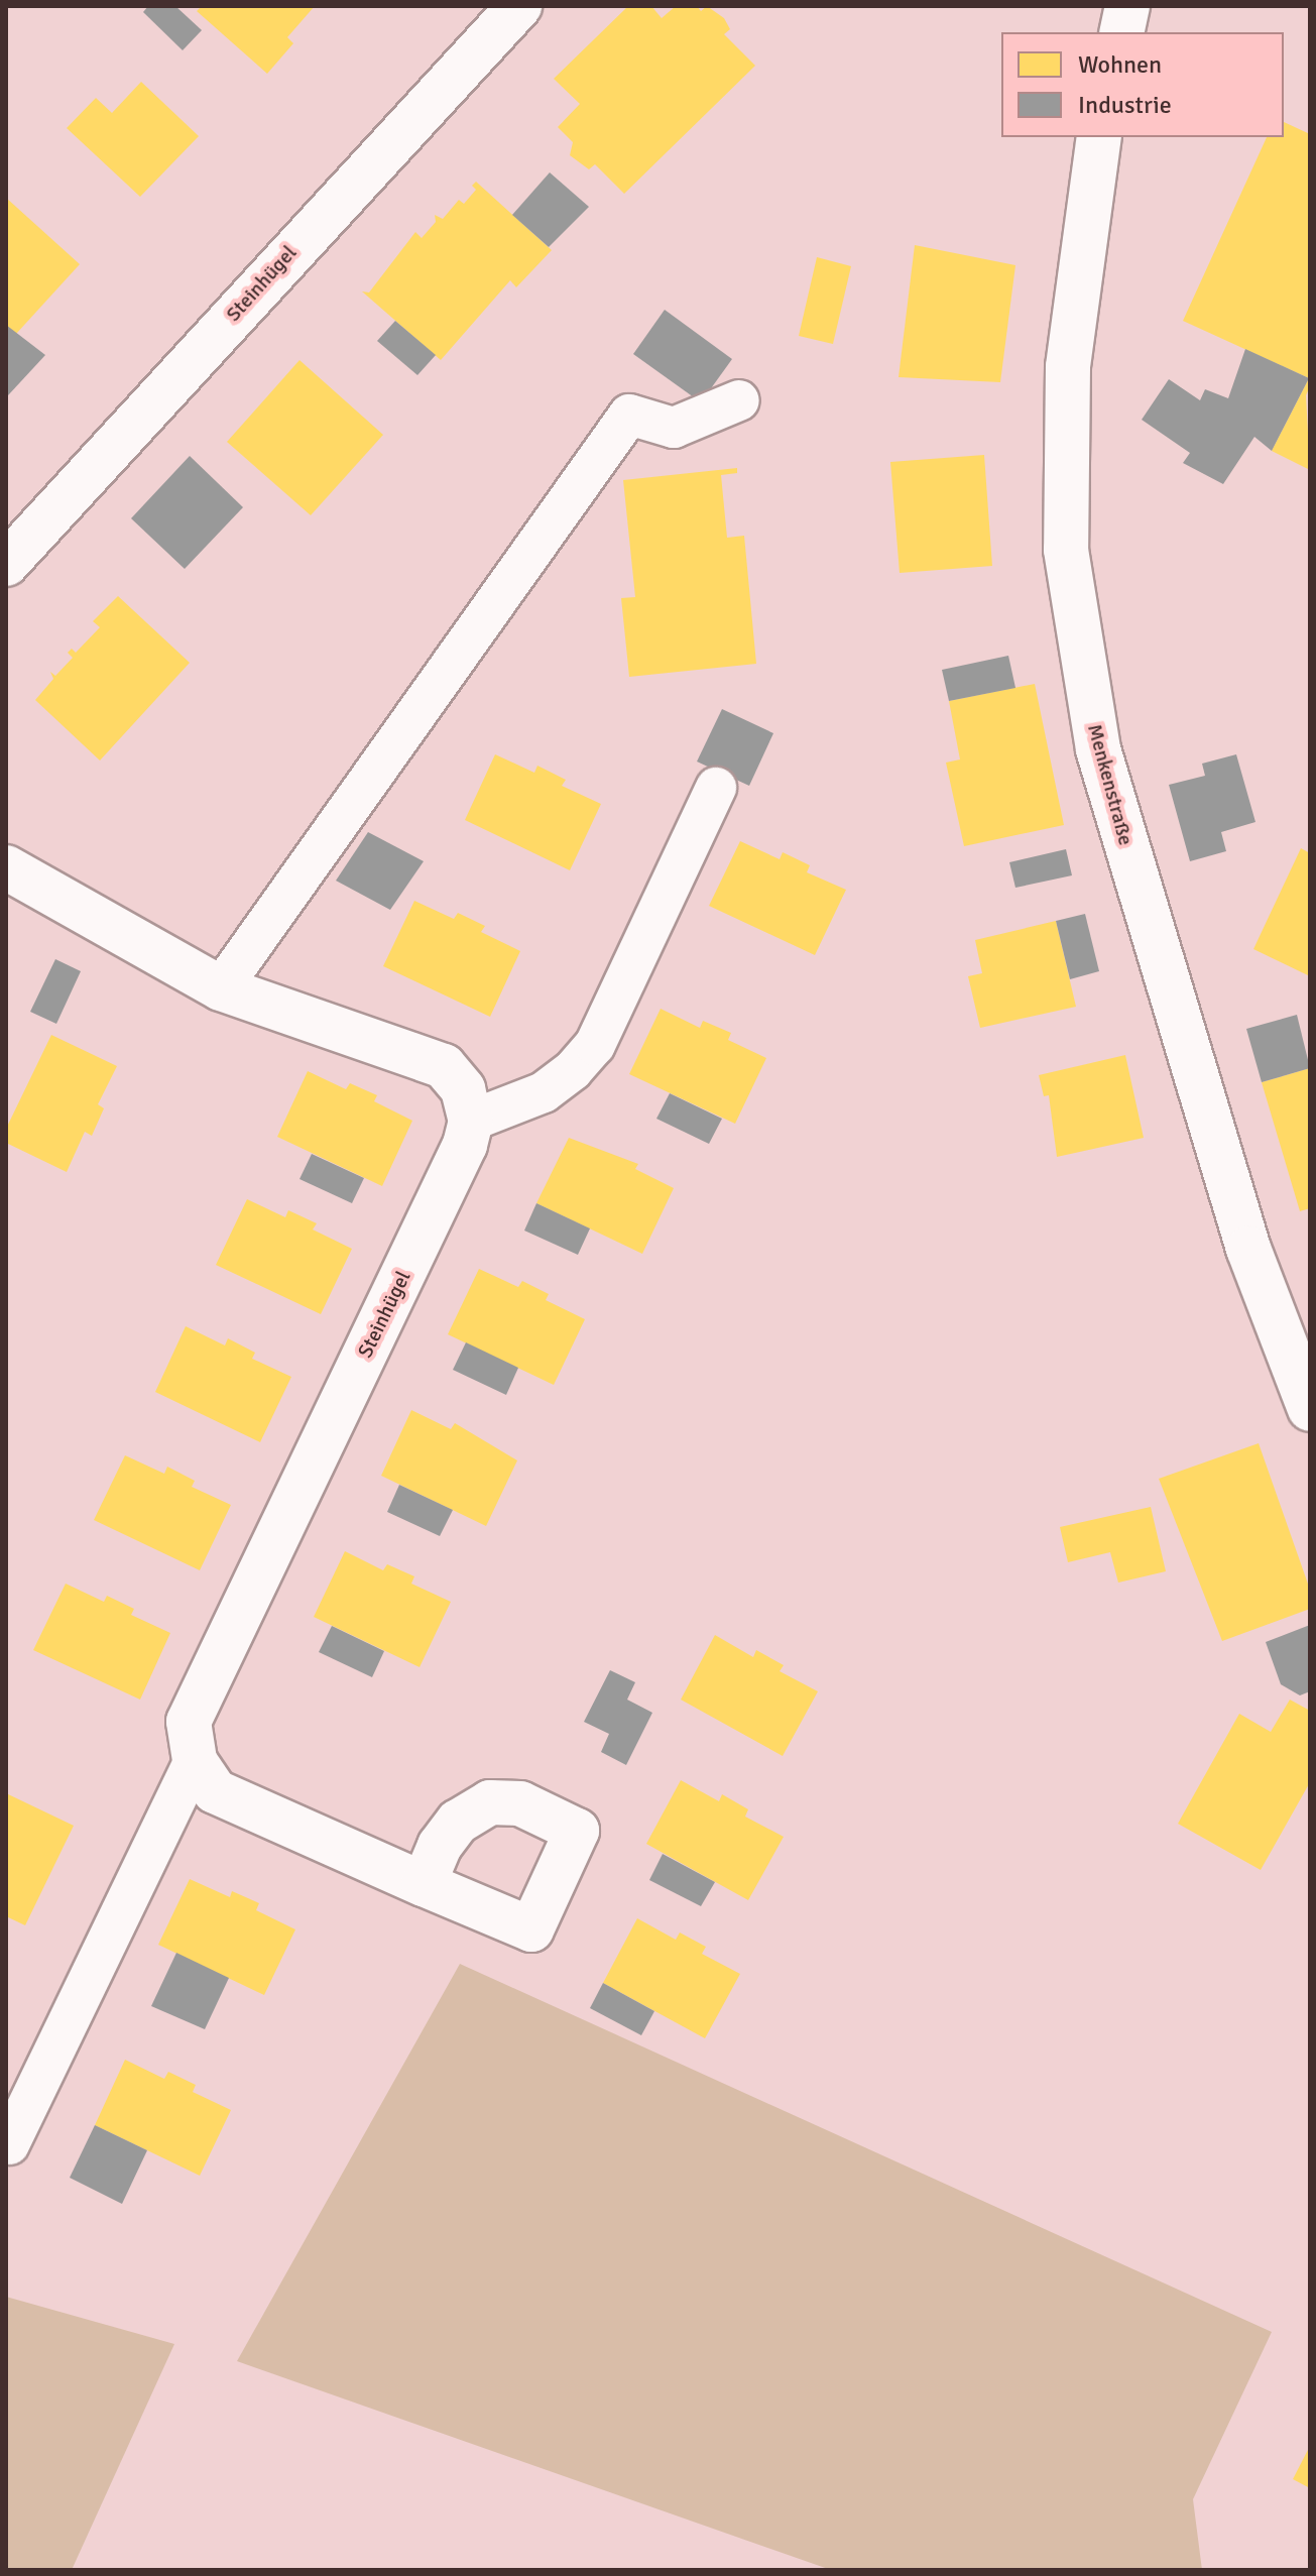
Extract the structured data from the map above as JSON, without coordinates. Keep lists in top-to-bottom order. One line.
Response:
{"streets":{"street":["Steinhügel","Menkenstraße"]},"legend":["Wohnen","Industrie"]}
